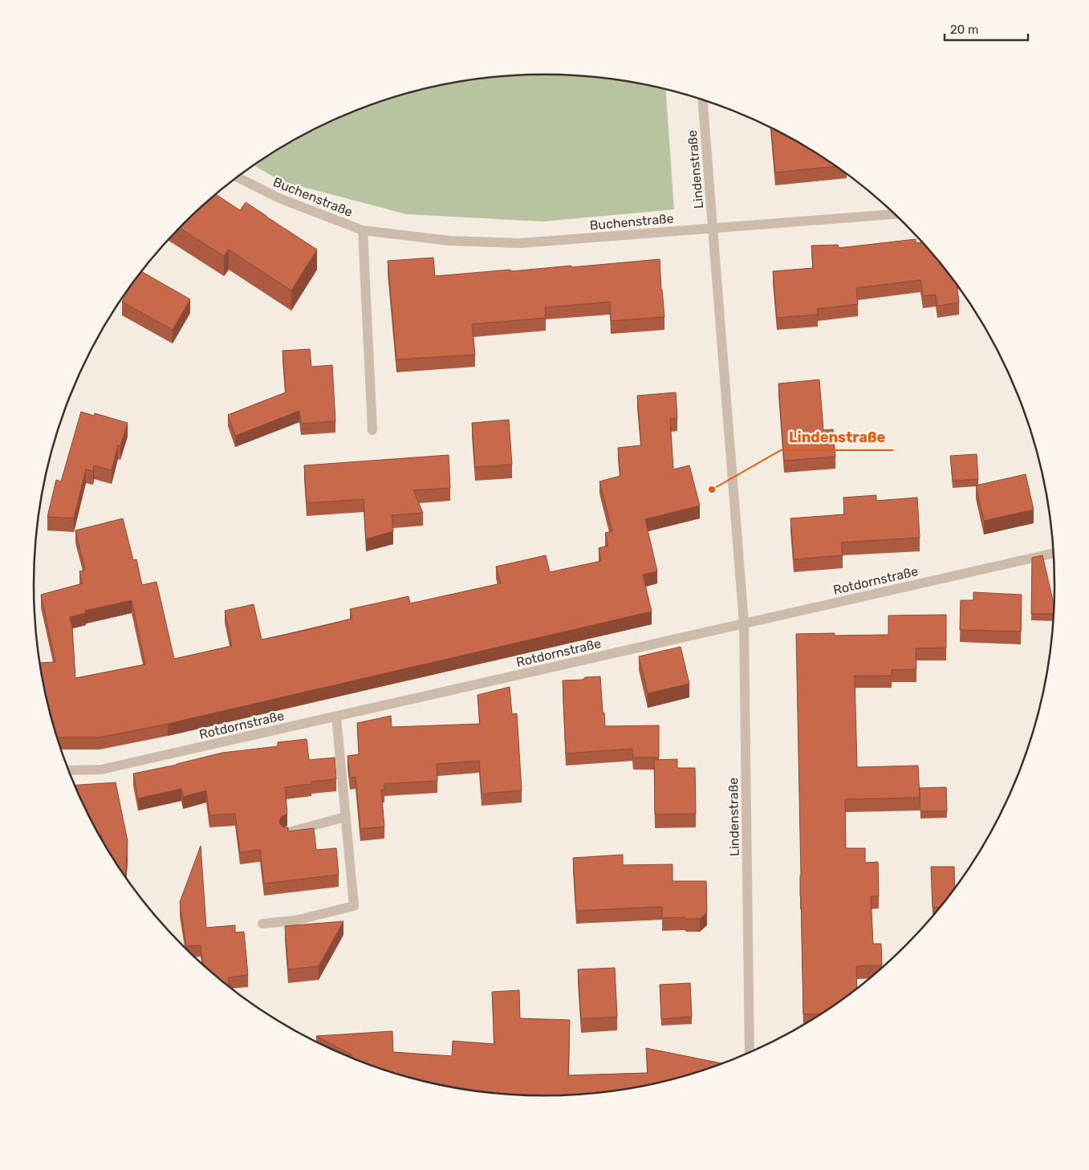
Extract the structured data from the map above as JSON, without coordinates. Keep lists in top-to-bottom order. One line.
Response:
{"streets":{"street":["Lindenstraße","Buchenstraße","Rotdornstraße"]},"crossings":[["Lindenstraße","Buchenstraße"],["Lindenstraße","Rotdornstraße"]],"places":["Lindenstraße"],"scale_bar":"20 m"}
